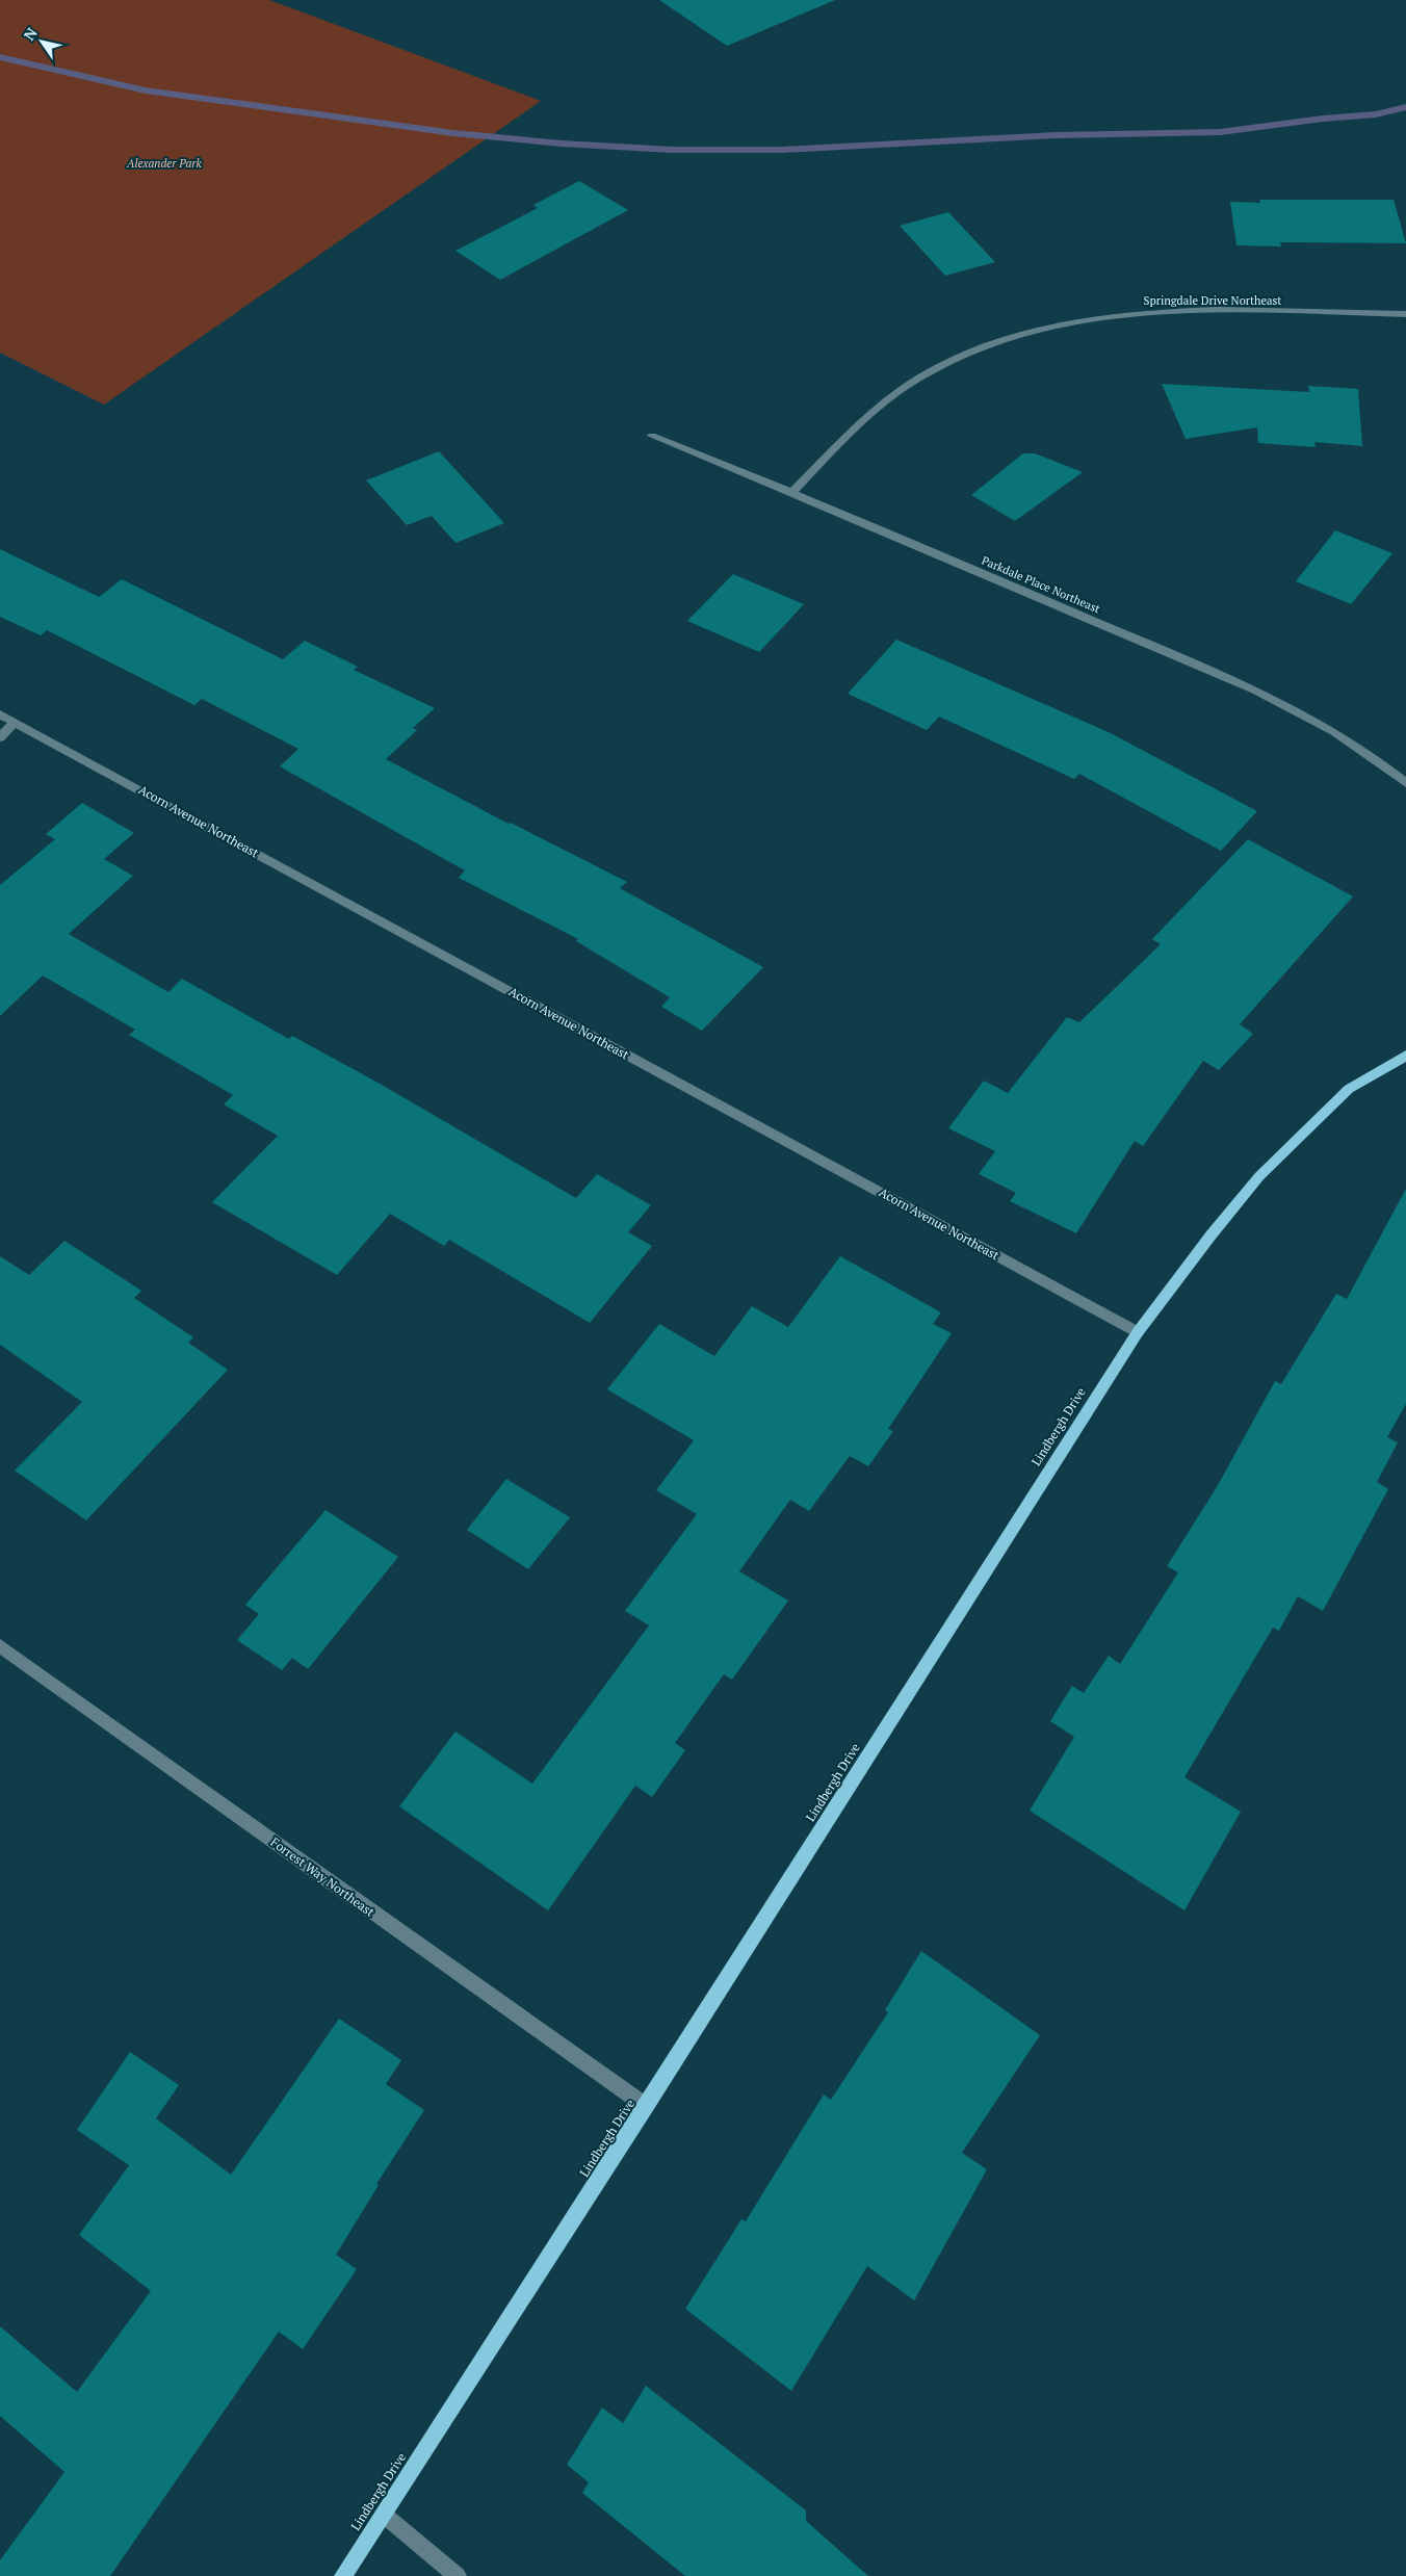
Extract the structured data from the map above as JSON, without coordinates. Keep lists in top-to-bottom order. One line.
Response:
{"streets":{"main road":["Lindbergh Drive"],"street":["Springdale Drive Northeast","Parkdale Place Northeast","Acorn Avenue Northeast","Forrest Way Northeast"]},"crossings":[["Springdale Drive Northeast","Parkdale Place Northeast"],["Acorn Avenue Northeast","Lindbergh Drive"],["Lindbergh Drive","Forrest Way Northeast"]],"parks":["Alexander Park"],"north":"top left"}
